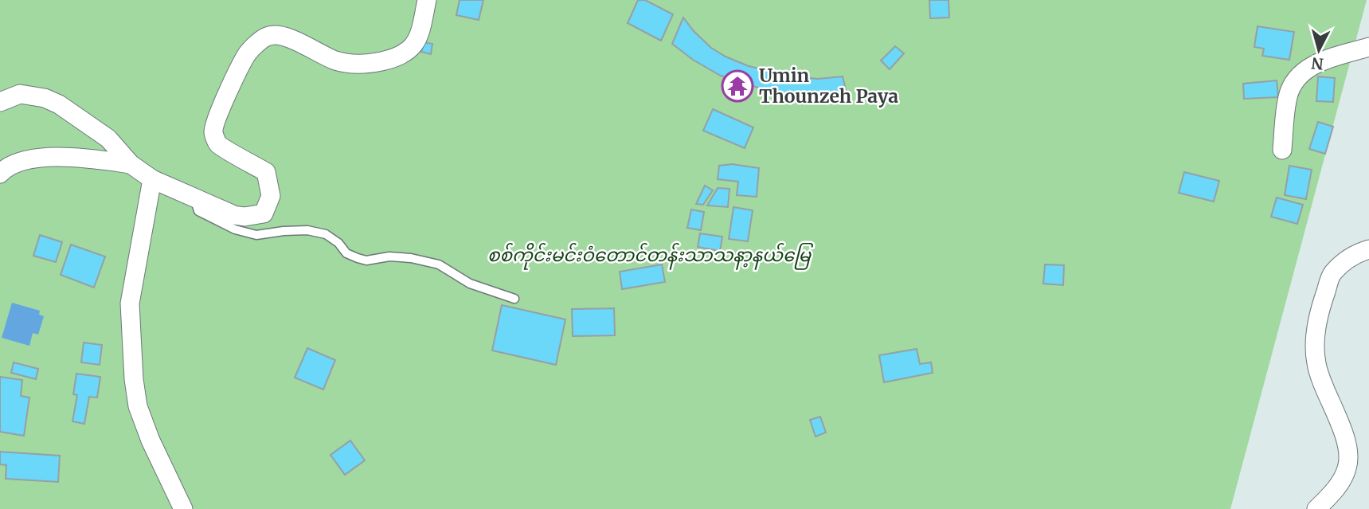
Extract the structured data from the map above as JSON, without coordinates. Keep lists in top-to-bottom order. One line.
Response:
{"parks":["စစ်ကိုင်းမင်းဝံတောင်တန်းသာသနာ့နယ်မြေ"],"places":{"temple":["Umin Thounzeh Paya"]},"north":"bottom"}
